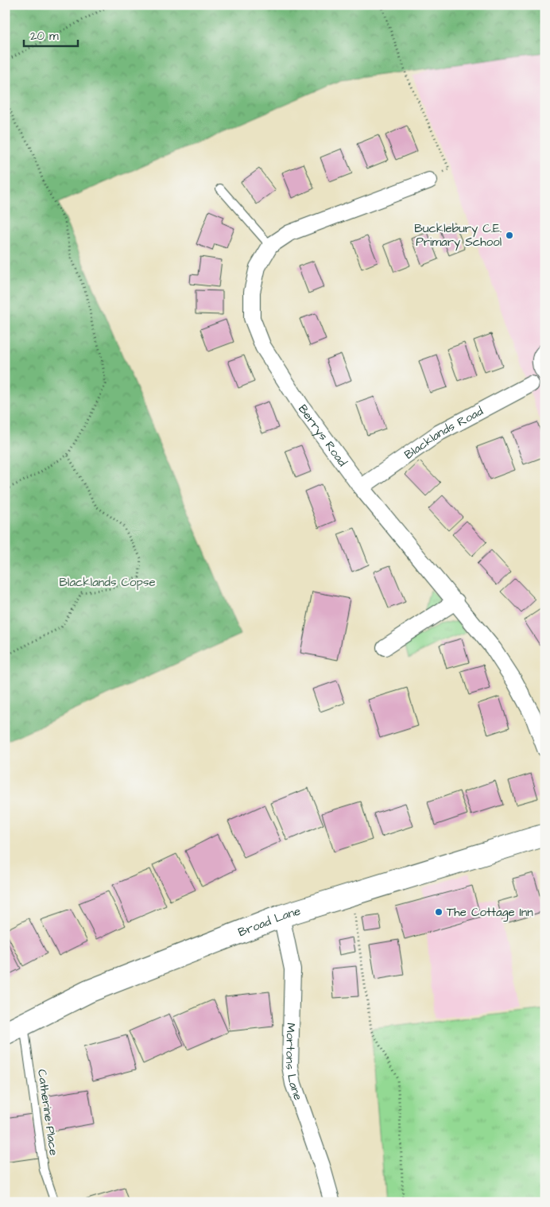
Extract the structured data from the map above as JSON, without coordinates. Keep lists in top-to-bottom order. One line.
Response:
{"streets":{"street":["Blacklands Road","Berrys Road","Broad Lane","Mortons Lane"],"lane":["Catherine Place"]},"crossings":[["Blacklands Road","Berrys Road"],["Broad Lane","Mortons Lane"],["Broad Lane","Catherine Place"]],"parks":["Blacklands Copse"],"places":["Bucklebury C.E. Primary School","The Cottage Inn"],"scale_bar":"20 m"}
